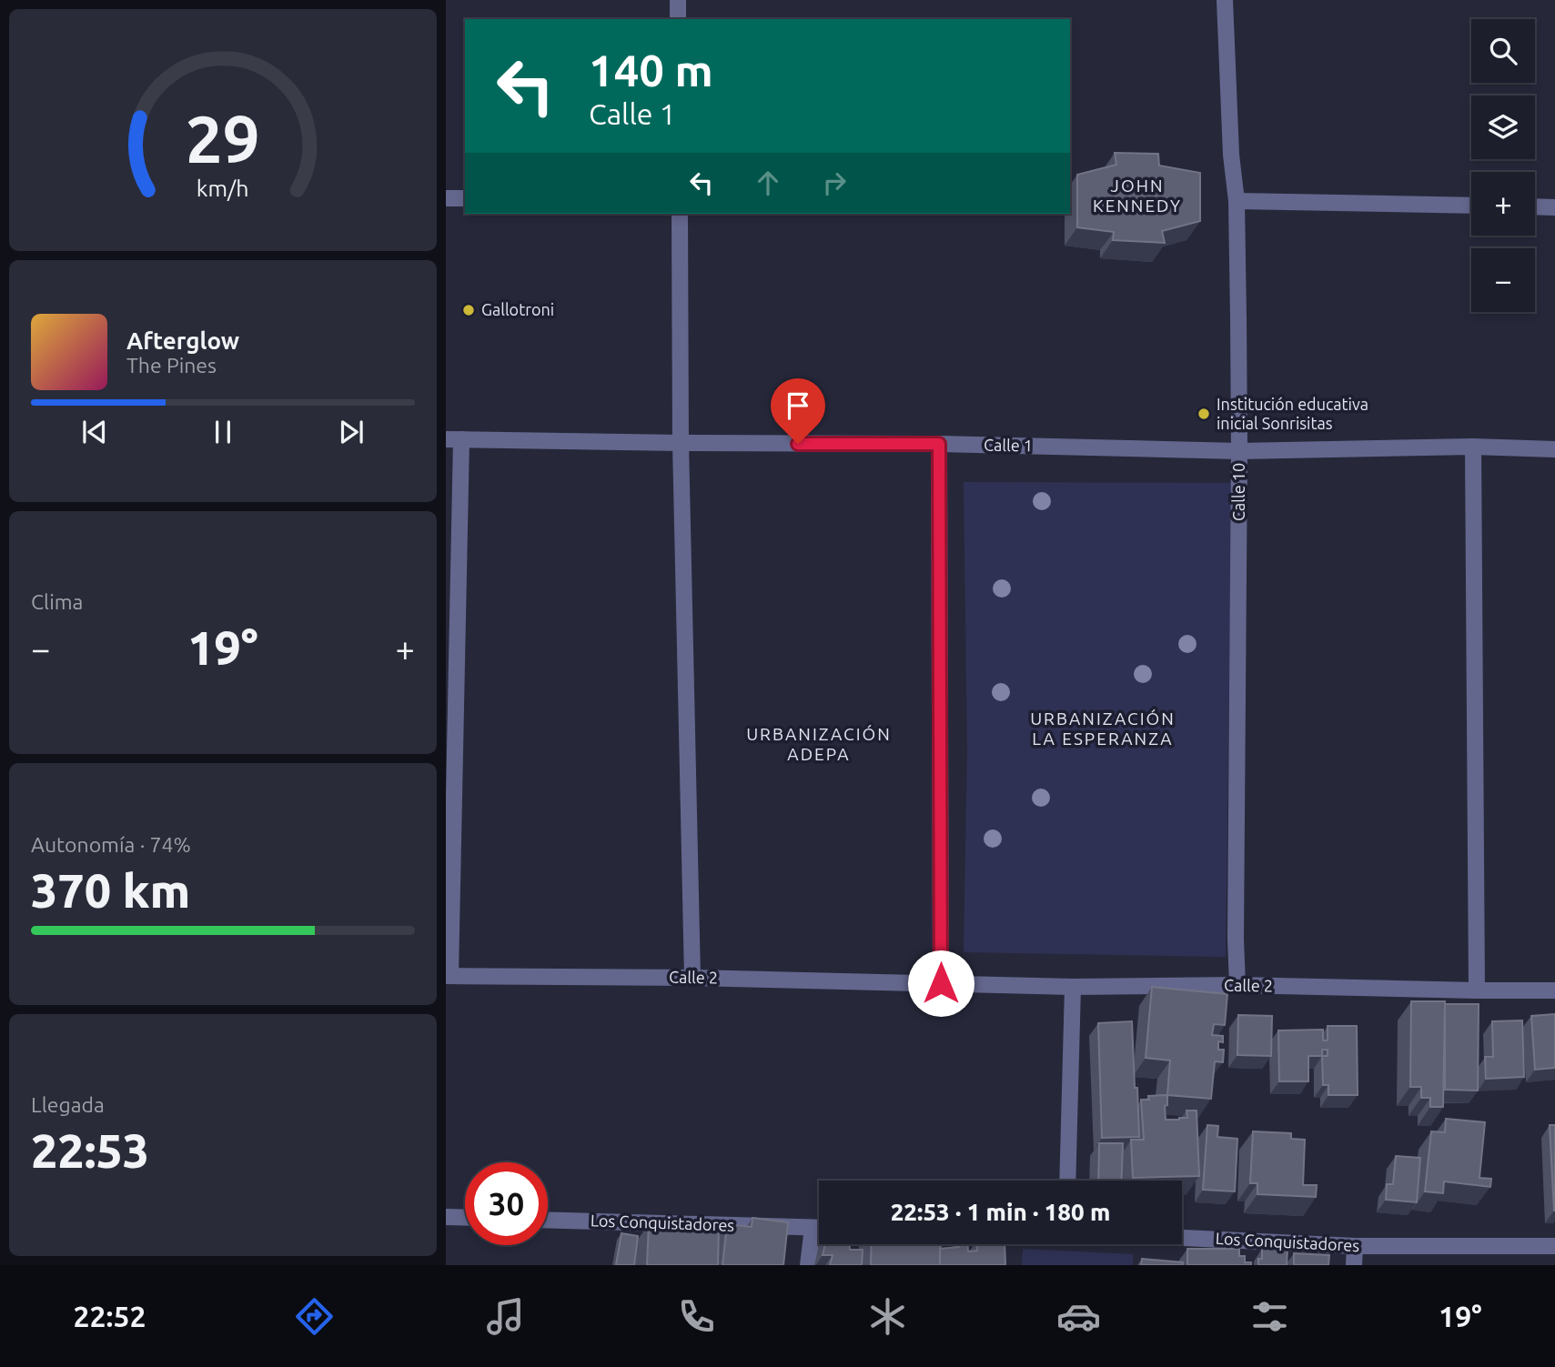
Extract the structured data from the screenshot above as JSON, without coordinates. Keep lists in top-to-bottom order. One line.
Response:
{"streets":{"street":["Calle 1","Calle 10","Calle 2","Los Conquistadores"]},"crossings":[["Calle 1","Calle 10"],["Calle 1","Calle 2"],["Calle 10","Calle 2"]],"districts":["JOHN KENNEDY","URBANIZACIÓN LA ESPERANZA","URBANIZACIÓN ADEPA"],"places":["Gallotroni","Institución educativa inicial Sonrisitas"],"page":{"map_buttons":["+","−"],"turn":["140 m","Calle 1"],"song":["Afterglow","The Pines"],"tile":["Clima",["Autonomía · 74%","370 km"],["Llegada","22:53"]],"heat":["−","19°","+"],"limit":"30","trip":"22:53 · 1 min · 180 m","tabs":["22:52","19°"],"gauge":["29","km/h"]}}
